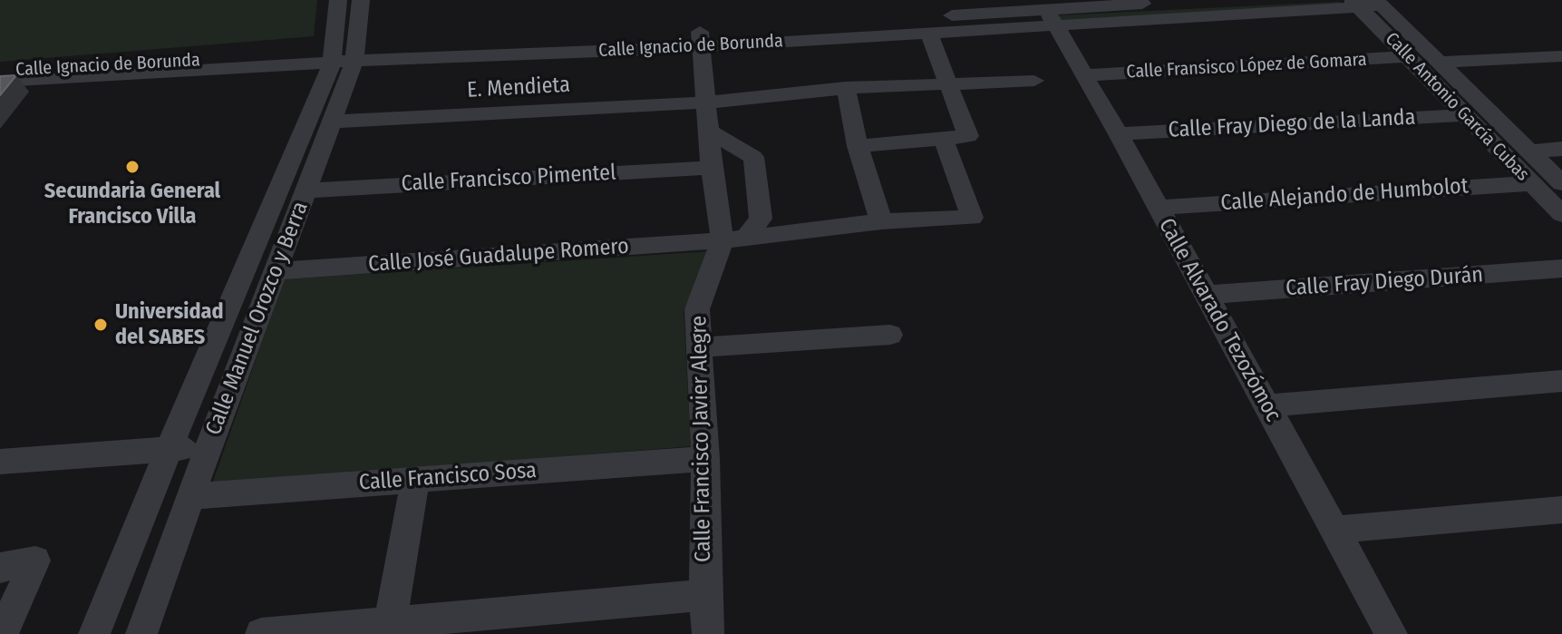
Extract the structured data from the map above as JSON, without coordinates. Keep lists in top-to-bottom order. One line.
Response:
{"streets":{"street":["Calle Ignacio de Borunda","Calle Fransisco López de Gomara","E. Mendieta","Calle Antonio García Cubas","Calle Fray Diego de la Landa","Calle Francisco Pimentel","Calle Alejando de Humbolot","Calle José Guadalupe Romero","Calle Fray Diego Durán","Calle Manuel Orozco y Berra","Calle Alvarado Tezozómoc","Calle Francisco Javier Alegre","Calle Francisco Sosa"]},"crossings":[["Calle Ignacio de Borunda","Calle Antonio García Cubas"],["Calle Ignacio de Borunda","Calle Manuel Orozco y Berra"],["Calle Ignacio de Borunda","Calle Alvarado Tezozómoc"],["Calle Ignacio de Borunda","Calle Francisco Javier Alegre"],["Calle Fransisco López de Gomara","Calle Antonio García Cubas"],["Calle Fransisco López de Gomara","Calle Alvarado Tezozómoc"],["E. Mendieta","Calle Manuel Orozco y Berra"],["E. Mendieta","Calle Francisco Javier Alegre"],["Calle Antonio García Cubas","Calle Fray Diego de la Landa"],["Calle Antonio García Cubas","Calle Alejando de Humbolot"],["Calle Fray Diego de la Landa","Calle Alvarado Tezozómoc"],["Calle Francisco Pimentel","Calle Manuel Orozco y Berra"],["Calle Francisco Pimentel","Calle Francisco Javier Alegre"],["Calle Alejando de Humbolot","Calle Alvarado Tezozómoc"],["Calle José Guadalupe Romero","Calle Manuel Orozco y Berra"],["Calle José Guadalupe Romero","Calle Francisco Javier Alegre"],["Calle Fray Diego Durán","Calle Alvarado Tezozómoc"],["Calle Manuel Orozco y Berra","Calle Francisco Sosa"],["Calle Francisco Javier Alegre","Calle Francisco Sosa"]],"places":["Secundaria General Francisco Villa","Universidad del SABES"]}
